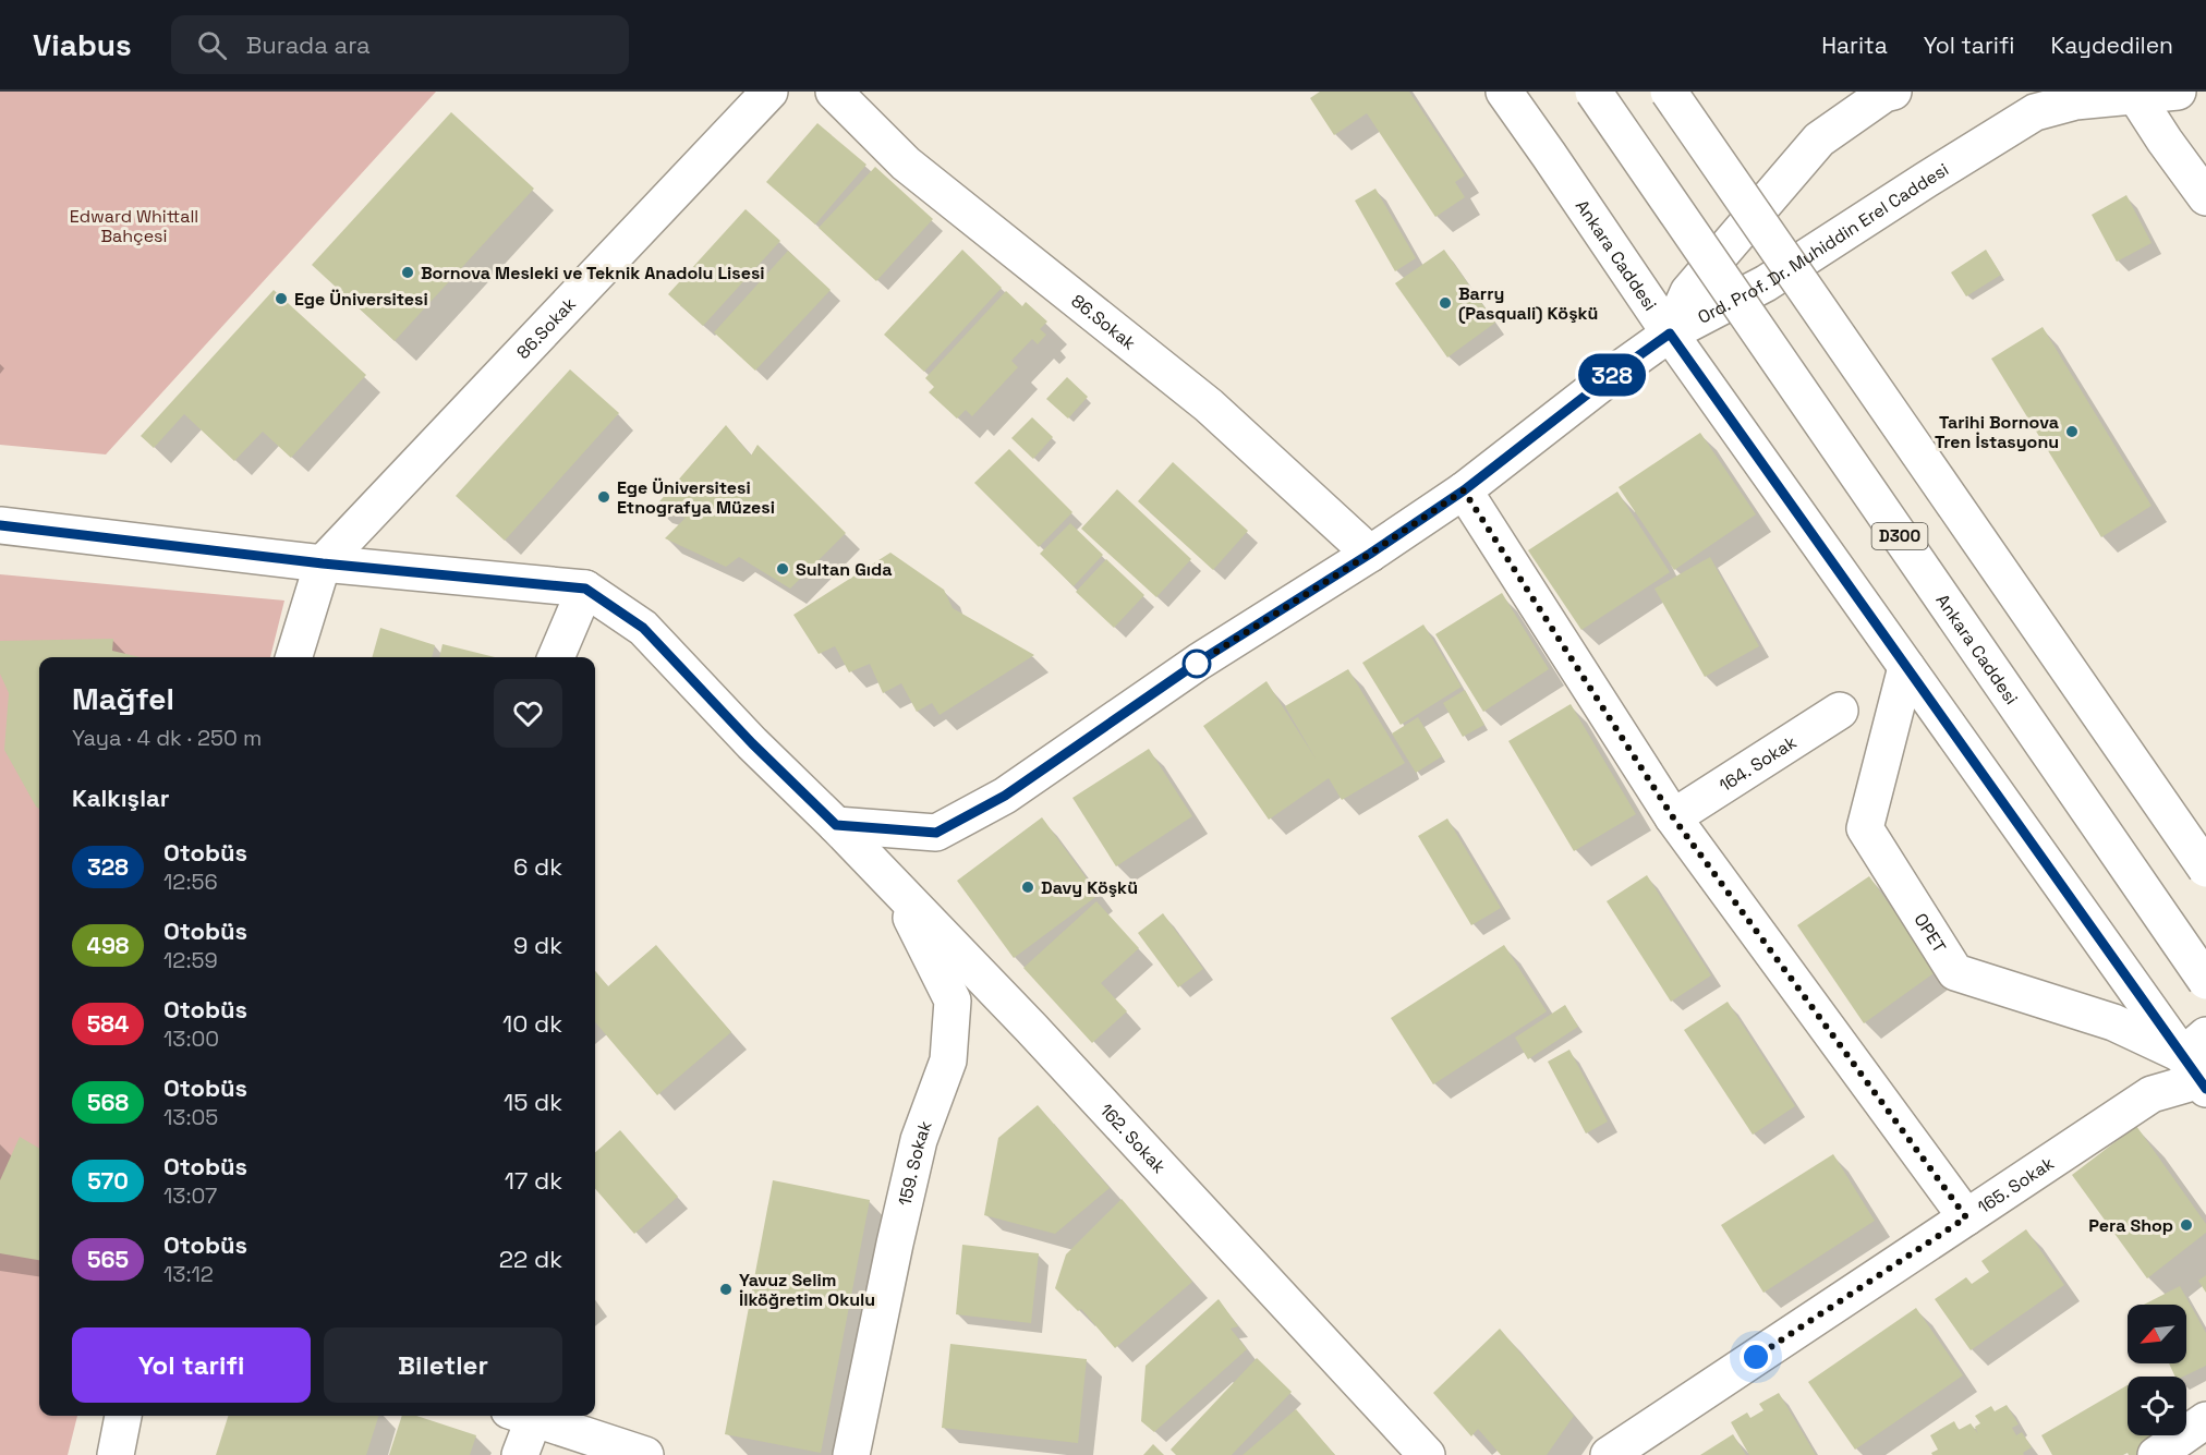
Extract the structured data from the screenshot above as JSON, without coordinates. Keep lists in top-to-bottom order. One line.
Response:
{"streets":{"main road":["Ord. Prof. Dr. Muhiddin Erel Caddesi","Ankara Caddesi","86.Sokak","D300","164. Sokak","OPET","162. Sokak","159. Sokak","165. Sokak"]},"crossings":[["Ord. Prof. Dr. Muhiddin Erel Caddesi","Ankara Caddesi"],["Ankara Caddesi","OPET"],["Ankara Caddesi","165. Sokak"],["OPET","165. Sokak"],["162. Sokak","159. Sokak"]],"parks":["Edward Whittall Bahçesi"],"places":["Bornova Mesleki ve Teknik Anadolu Lisesi","Ege Üniversitesi","Barry (Pasquali) Köşkü","Tarihi Bornova Tren İstasyonu","Ege Üniversitesi Etnografya Müzesi","Sultan Gıda","Davy Köşkü","Pera Shop","Yavuz Selim İlköğretim Okulu"],"lines":["bus line 328"],"north":"bottom left","page":{"header":"Viabus","search":"Burada ara","nav":["Harita","Yol tarifi","Kaydedilen"],"on_map":"328","heading":[["Mağfel","Yaya · 4 dk · 250 m"],"Kalkışlar"],"list":[{"mark":"328","name":"Otobüs","note":"12:56","value":"6 dk"},{"mark":"498","name":"Otobüs","note":"12:59","value":"9 dk"},{"mark":"584","name":"Otobüs","note":"13:00","value":"10 dk"},{"mark":"568","name":"Otobüs","note":"13:05","value":"15 dk"},{"mark":"570","name":"Otobüs","note":"13:07","value":"17 dk"},{"mark":"565","name":"Otobüs","note":"13:12","value":"22 dk"}],"buttons":["Yol tarifi","Biletler"]}}
